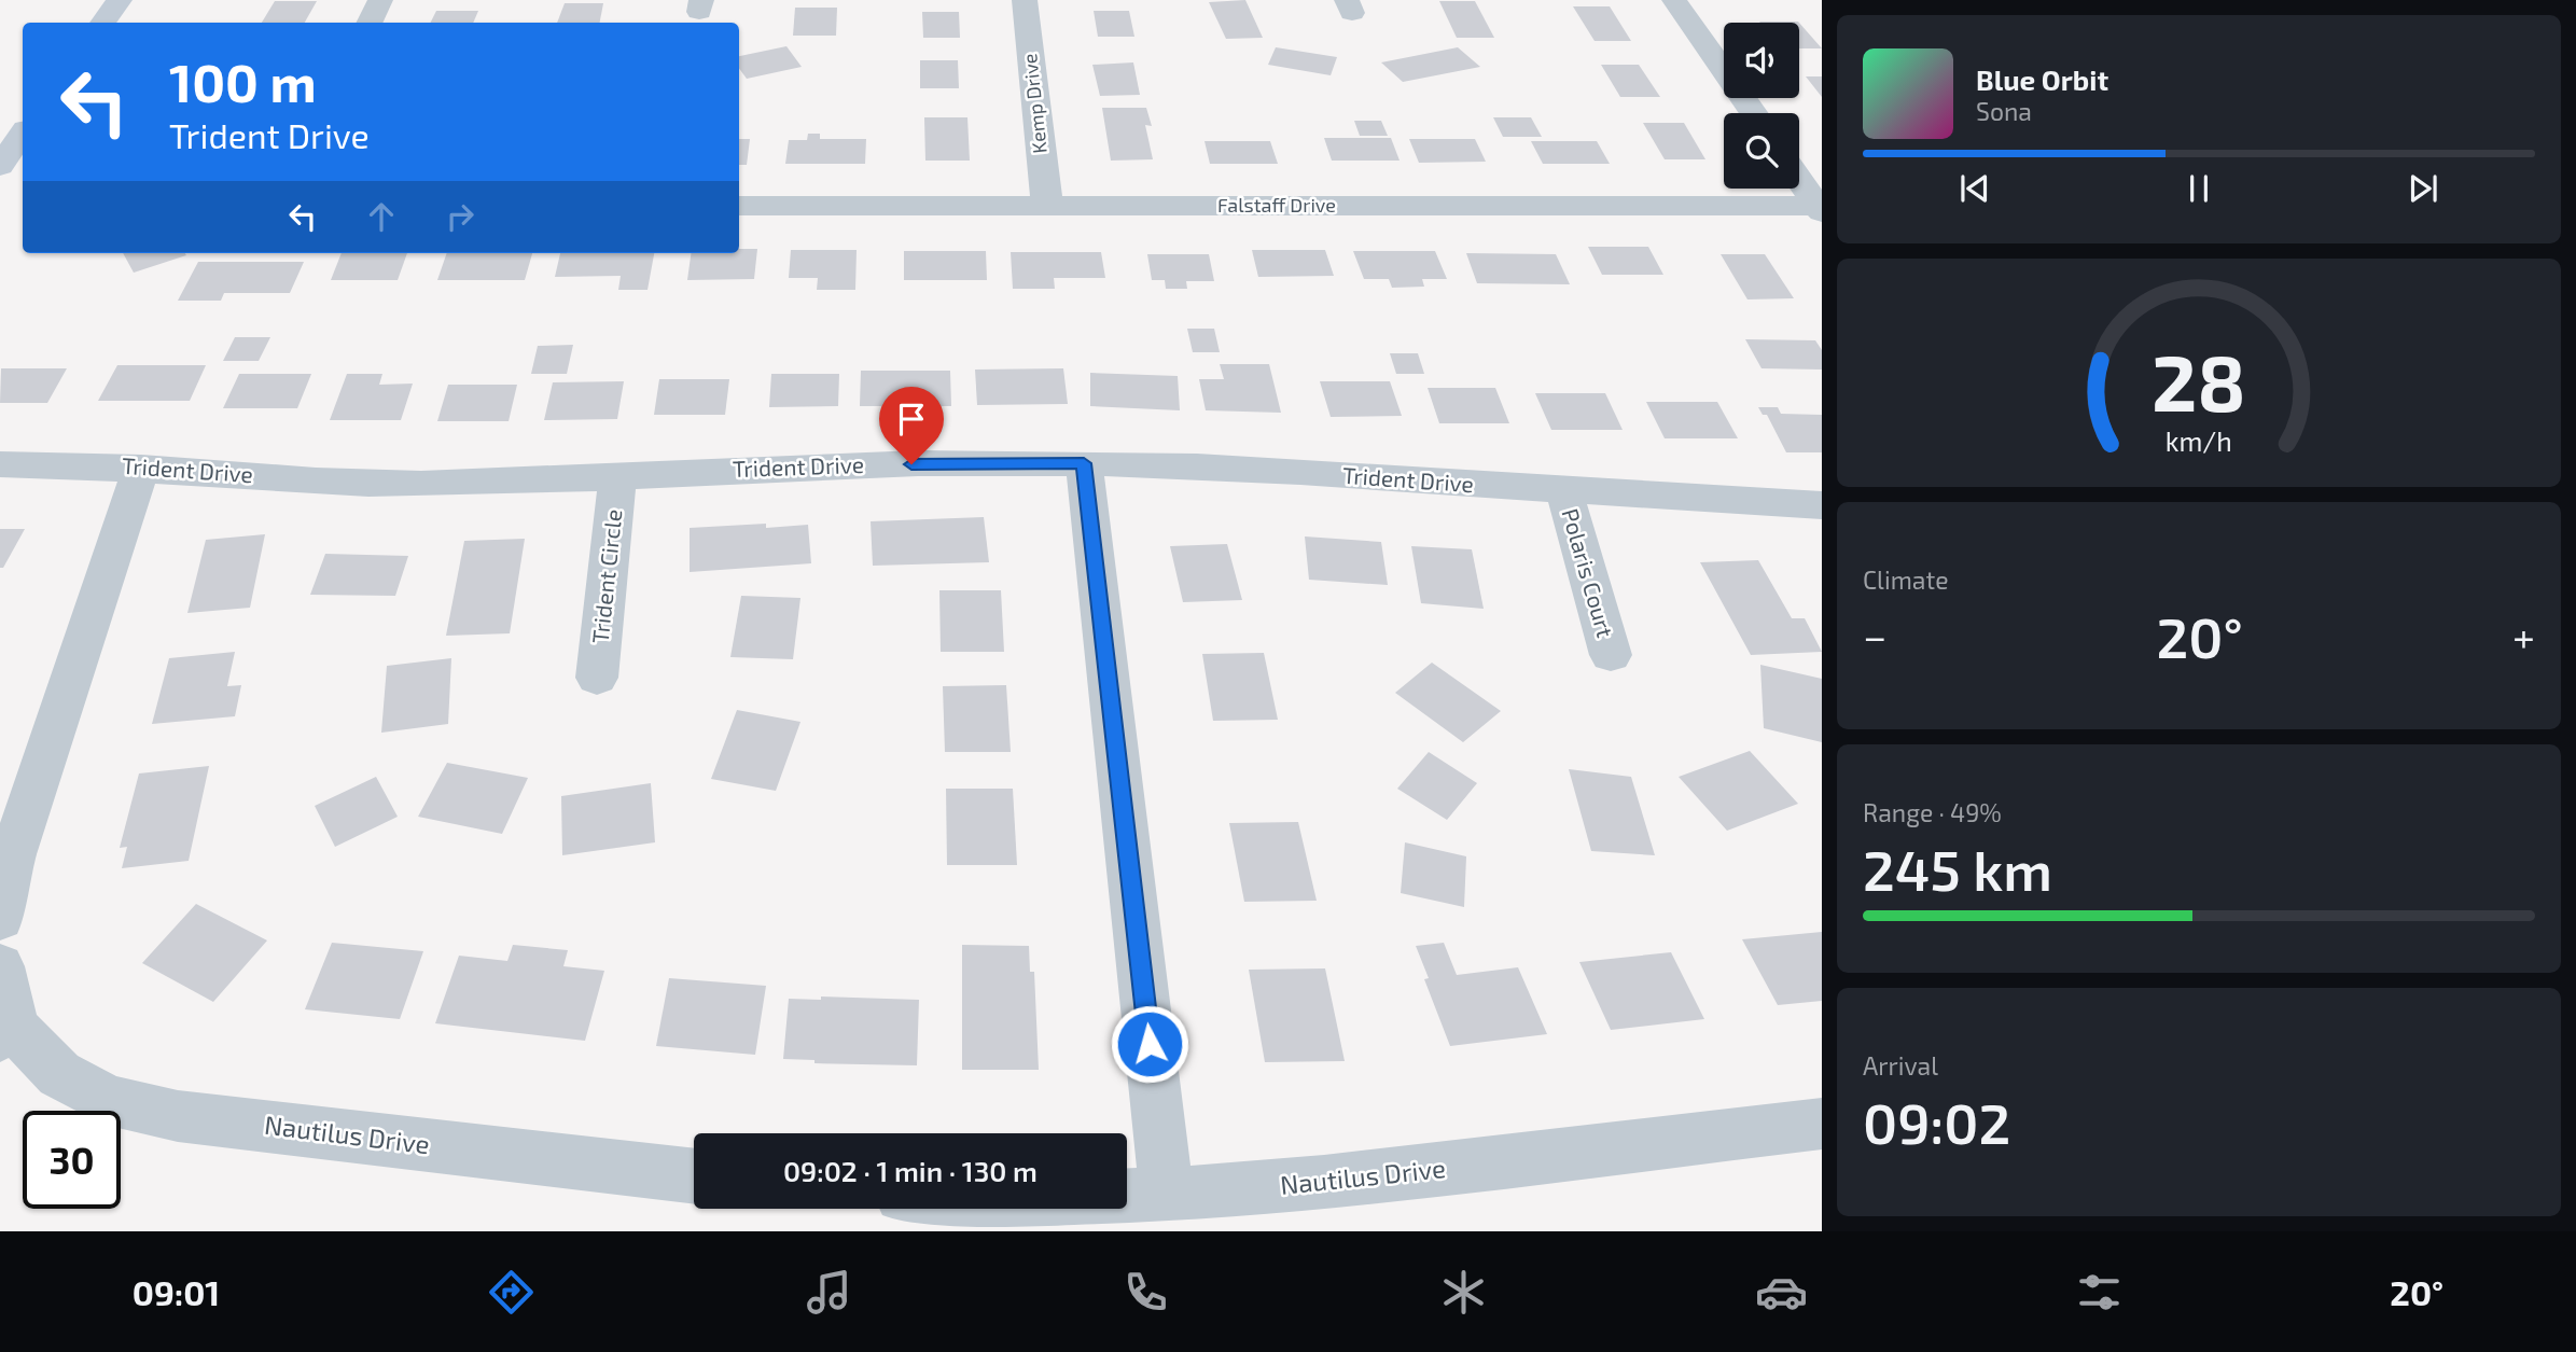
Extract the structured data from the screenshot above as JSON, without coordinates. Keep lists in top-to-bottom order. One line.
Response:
{"streets":{"street":["Kemp Drive","Falstaff Drive","Trident Drive","Polaris Court","Trident Circle","Nautilus Drive"]},"crossings":[["Kemp Drive","Falstaff Drive"],["Trident Drive","Polaris Court"],["Trident Drive","Trident Circle"]],"page":{"turn":["100 m","Trident Drive"],"song":["Blue Orbit","Sona"],"tile":["Climate",["Range · 49%","245 km"],["Arrival","09:02"]],"heat":["−","20°","+"],"limit":"30","trip":"09:02 · 1 min · 130 m","tabs":["09:01","20°"],"gauge":["28","km/h"]}}
